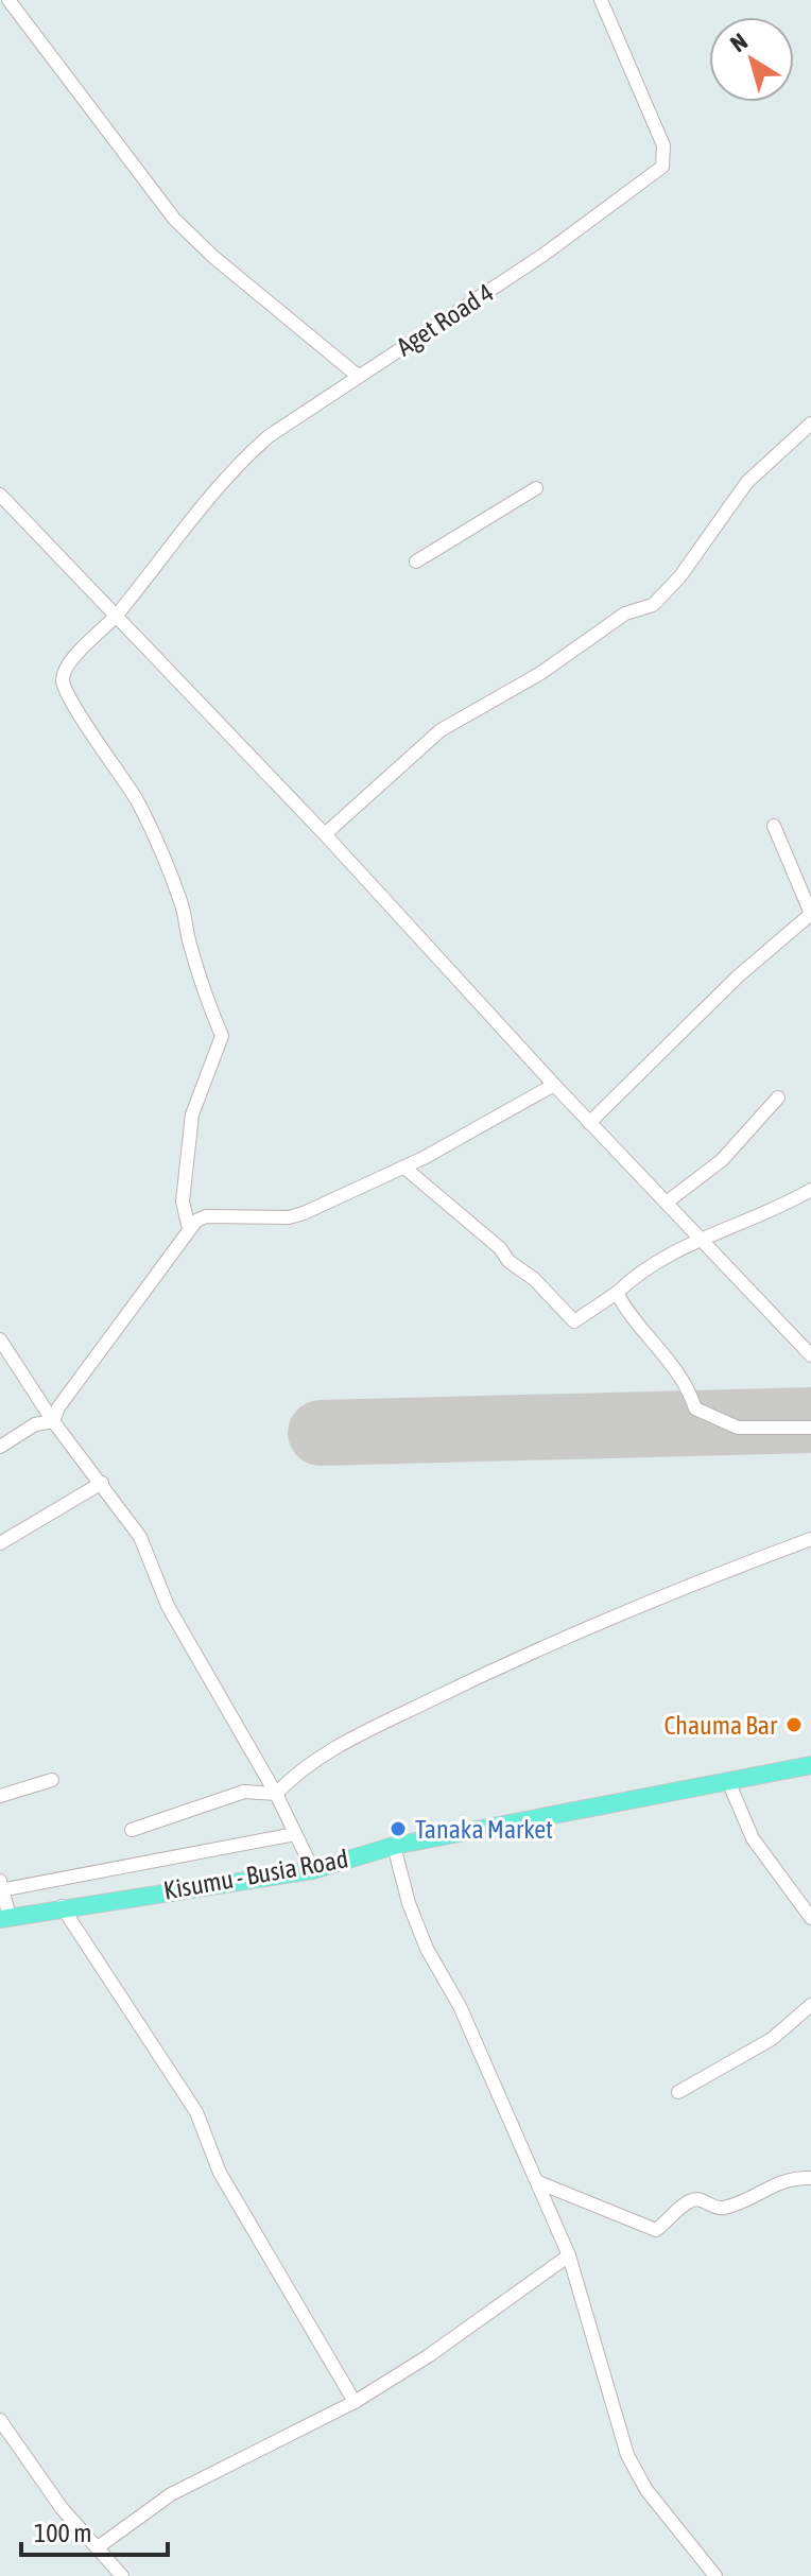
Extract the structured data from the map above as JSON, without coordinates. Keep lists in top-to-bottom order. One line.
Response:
{"streets":{"highway":["Kisumu - Busia Road"],"street":["Aget Road 4"]},"places":["Chauma Bar","Tanaka Market"],"scale_bar":"100 m","north":"top left"}
